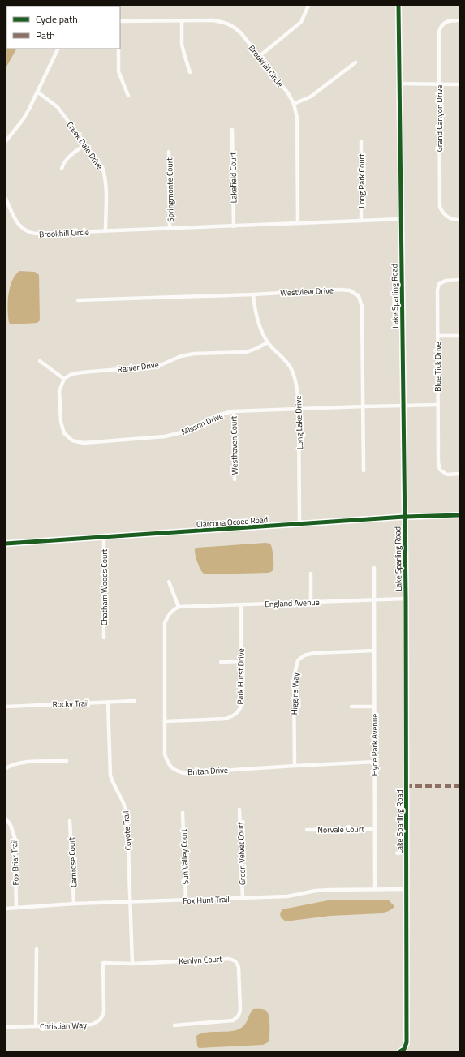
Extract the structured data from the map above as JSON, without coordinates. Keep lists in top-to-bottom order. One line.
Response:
{"streets":{"street":["Brookhill Circle","Grand Canyon Drive","Creek Dale Drive","Lakefield Court","Long Park Court","Springmonte Court","Westview Drive","Lake Sparling Road","Ranier Drive","Blue Tick Drive","Long Lake Drive","Misson Drive","Westhaven Court","Clarcona Ocoee Road","Chatham Woods Court","England Avenue","Park Hurst Drive","Higgins Way","Rocky Trail","Hyde Park Avenue","Britan Drive","Norvale Court","Coyote Trail","Green Velvet Court","Sun Valley Court","Fox Briar Trail","Camrose Court","Fox Hunt Trail","Kenlyn Court","Christian Way"]},"crossings":[["Brookhill Circle","Creek Dale Drive"],["Brookhill Circle","Lakefield Court"],["Brookhill Circle","Long Park Court"],["Brookhill Circle","Springmonte Court"],["Brookhill Circle","Lake Sparling Road"],["Westview Drive","Long Lake Drive"],["Westview Drive","Misson Drive"],["Lake Sparling Road","Misson Drive"],["Lake Sparling Road","Clarcona Ocoee Road"],["Lake Sparling Road","England Avenue"],["Lake Sparling Road","Fox Hunt Trail"],["Ranier Drive","Long Lake Drive"],["Ranier Drive","Misson Drive"],["Blue Tick Drive","Misson Drive"],["Long Lake Drive","Misson Drive"],["Long Lake Drive","Clarcona Ocoee Road"],["Misson Drive","Westhaven Court"],["Clarcona Ocoee Road","Chatham Woods Court"],["England Avenue","Park Hurst Drive"],["England Avenue","Hyde Park Avenue"],["England Avenue","Britan Drive"],["Park Hurst Drive","Britan Drive"],["Higgins Way","Hyde Park Avenue"],["Higgins Way","Britan Drive"],["Rocky Trail","Coyote Trail"],["Hyde Park Avenue","Britan Drive"],["Hyde Park Avenue","Norvale Court"],["Hyde Park Avenue","Fox Hunt Trail"],["Coyote Trail","Fox Hunt Trail"],["Coyote Trail","Kenlyn Court"],["Green Velvet Court","Fox Hunt Trail"],["Sun Valley Court","Fox Hunt Trail"],["Fox Briar Trail","Fox Hunt Trail"],["Camrose Court","Fox Hunt Trail"],["Kenlyn Court","Christian Way"]],"legend":["Cycle path","Path"]}
